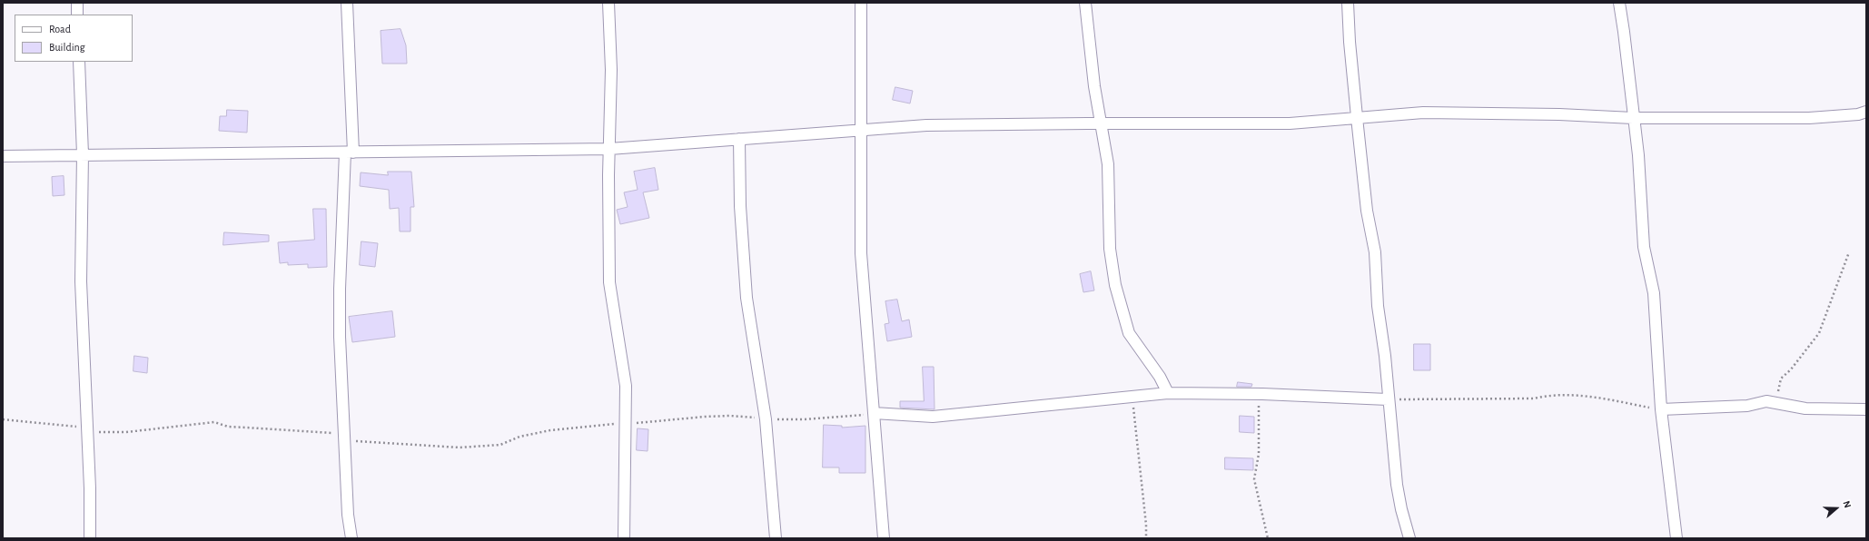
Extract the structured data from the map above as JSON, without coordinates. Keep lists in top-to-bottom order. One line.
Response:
{"legend":["Road","Building"],"north":"right"}
